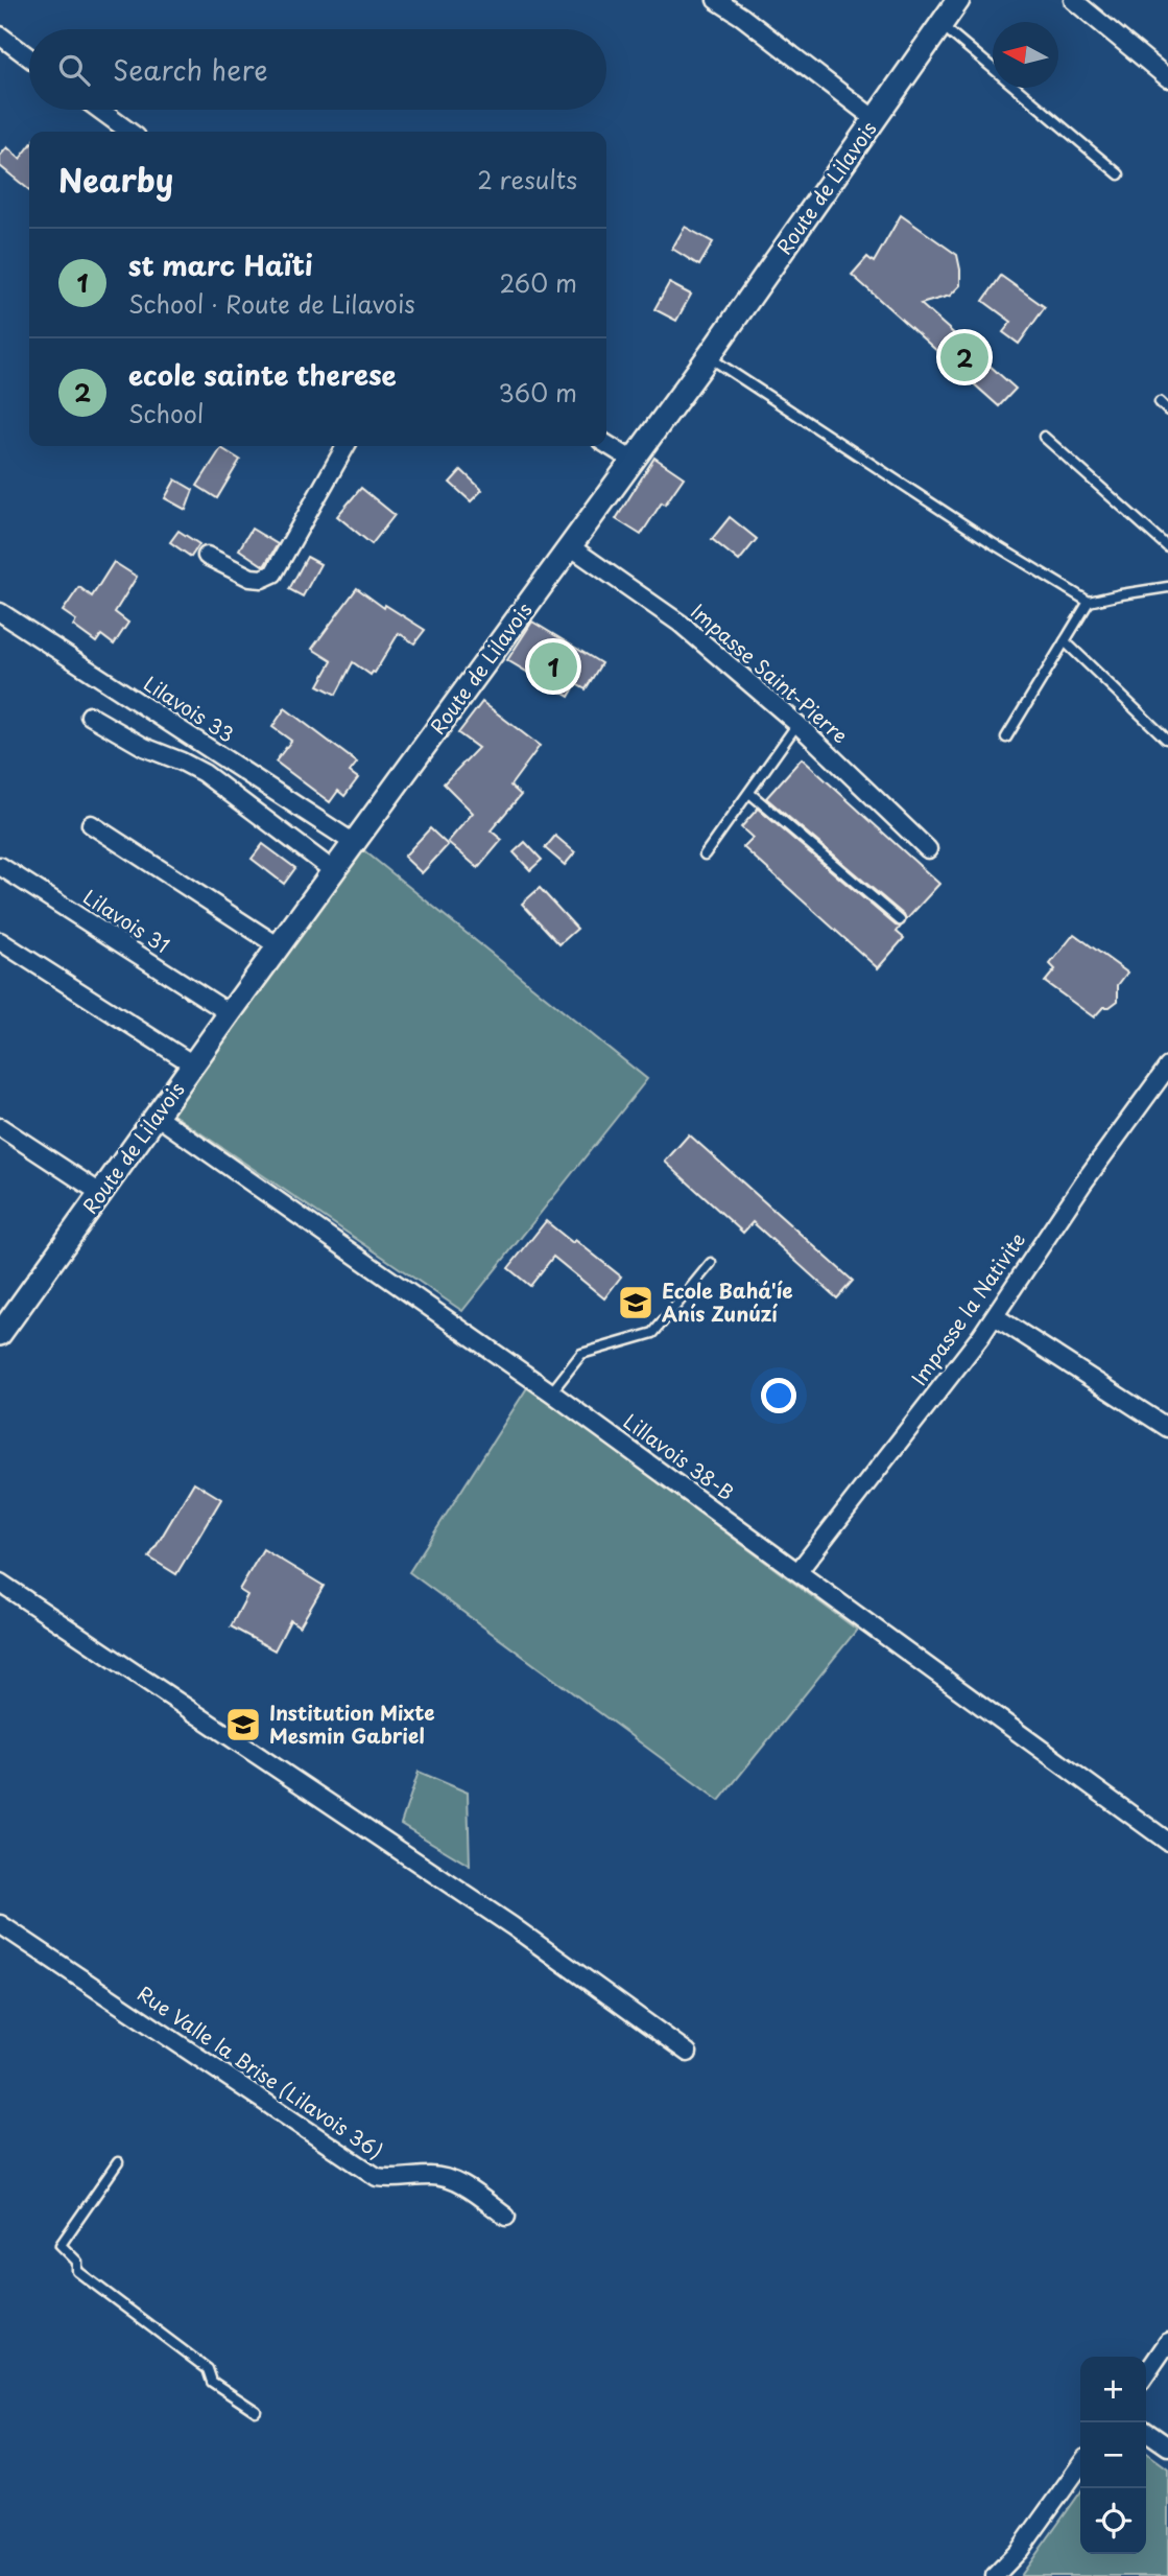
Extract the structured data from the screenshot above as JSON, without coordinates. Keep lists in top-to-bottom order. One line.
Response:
{"streets":{"main road":["Route de Lilavois"],"street":["Impasse Saint-Pierre","Lilavois 33","Lilavois 31","Impasse la Nativite","Lillavois 38-B","Rue Valle la Brise (Lilavois 36)"]},"crossings":[["Route de Lilavois","Impasse Saint-Pierre"],["Route de Lilavois","Lilavois 33"],["Route de Lilavois","Lilavois 31"],["Route de Lilavois","Lillavois 38-B"],["Impasse la Nativite","Lillavois 38-B"]],"places":{"school or university":["Ecole Bahá'íe Anís Zunúzí","Institution Mixte Mesmin Gabriel"]},"north":"left","page":{"search":"Search here","heading":["Nearby","2 results"],"list":[{"mark":"1","name":"st marc Haïti","note":"School · Route de Lilavois","value":"260 m"},{"mark":"2","name":"ecole sainte therese","note":"School","value":"360 m"}],"pins":["2","1"],"map_buttons":["+","−"]}}
